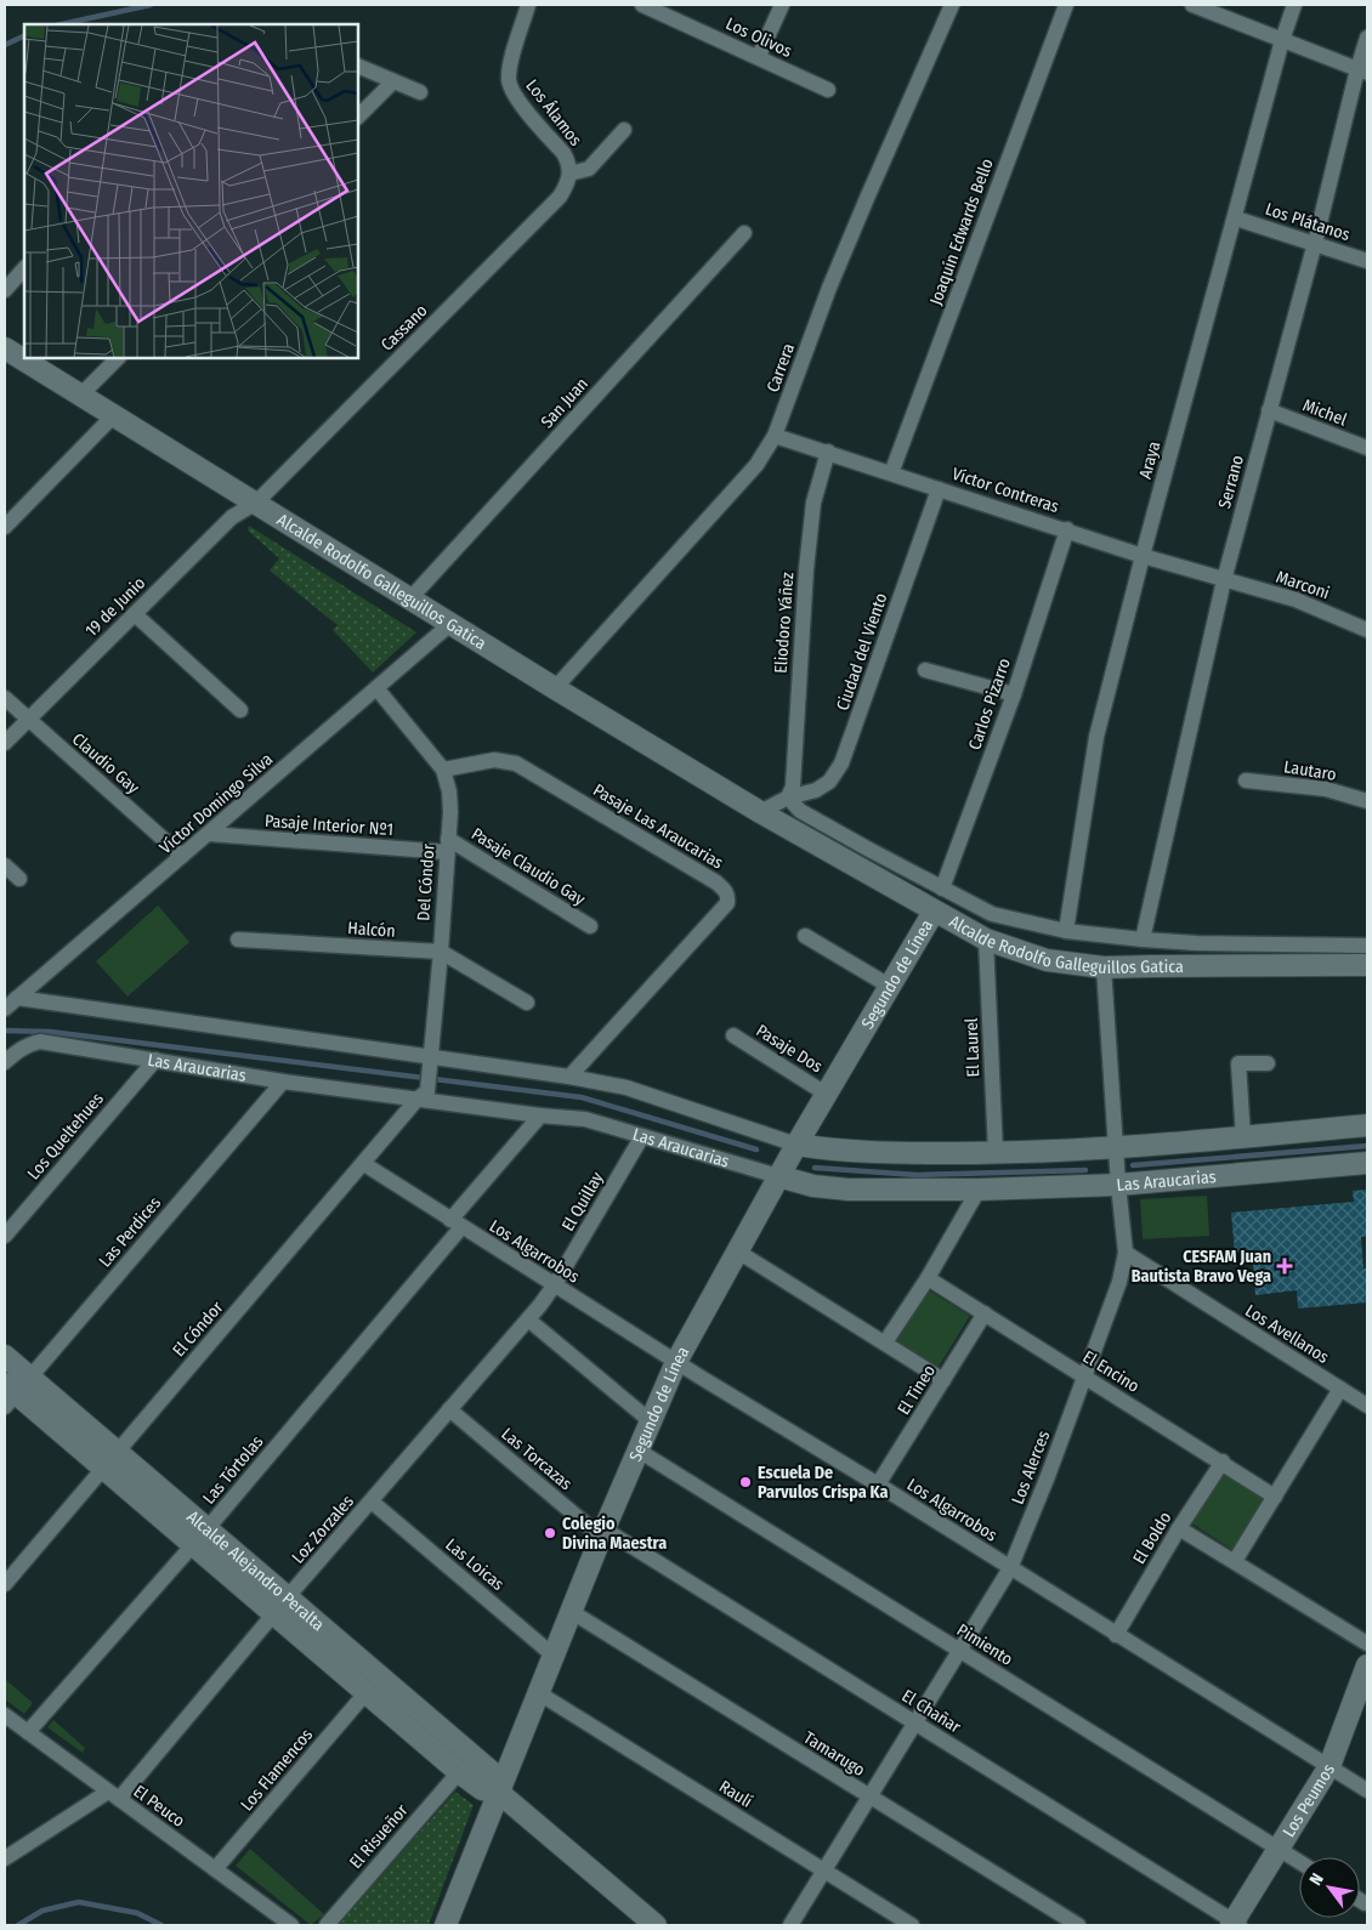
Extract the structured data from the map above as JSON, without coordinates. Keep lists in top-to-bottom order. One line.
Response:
{"streets":{"street":["Los Olivos","Los Álamos","Los Plátanos","Joaquín Edwards Bello","Cassano","Carrera","San Juan","Michel","Araya","Serrano","Víctor Contreras","Alcalde Rodolfo Galleguillos Gatica","Marconi","19 de Junio","Eliodoro Yáñez","Ciudad del Viento","Carlos Pizarro","Claudio Gay","Lautaro","Víctor Domingo Silva","Pasaje Interior Nº1","Pasaje Las Araucarias","Pasaje Claudio Gay","Del Cóndor","Halcón","Segundo de Línea","El Laurel","Pasaje Dos","Las Araucarias","Los Queltehues","El Quillay","Las Perdices","Los Algarrobos","El Cóndor","Los Avellanos","El Encino","El Tineo","Las Torcazas","Los Alerces","Las Tórtolas","Loz Zorzales","El Boldo","Las Loicas","Alcalde Alejandro Peralta","Pimiento","El Chañar","Tamarugo","Los Flamencos","Raulí","Los Peumos","El Peuco","El Risueñor"]},"crossings":[["Los Álamos","Cassano"],["Los Plátanos","Araya"],["Los Plátanos","Serrano"],["Joaquín Edwards Bello","Víctor Contreras"],["Cassano","Alcalde Rodolfo Galleguillos Gatica"],["Cassano","19 de Junio"],["Carrera","Víctor Contreras"],["Carrera","Alcalde Rodolfo Galleguillos Gatica"],["San Juan","Alcalde Rodolfo Galleguillos Gatica"],["Michel","Serrano"],["Araya","Víctor Contreras"],["Araya","Alcalde Rodolfo Galleguillos Gatica"],["Serrano","Víctor Contreras"],["Serrano","Alcalde Rodolfo Galleguillos Gatica"],["Serrano","Marconi"],["Víctor Contreras","Marconi"],["Víctor Contreras","Eliodoro Yáñez"],["Víctor Contreras","Ciudad del Viento"],["Víctor Contreras","Carlos Pizarro"],["Alcalde Rodolfo Galleguillos Gatica","19 de Junio"],["Alcalde Rodolfo Galleguillos Gatica","Eliodoro Yáñez"],["Alcalde Rodolfo Galleguillos Gatica","Ciudad del Viento"],["Alcalde Rodolfo Galleguillos Gatica","Carlos Pizarro"],["Alcalde Rodolfo Galleguillos Gatica","Víctor Domingo Silva"],["Alcalde Rodolfo Galleguillos Gatica","Segundo de Línea"],["Alcalde Rodolfo Galleguillos Gatica","El Laurel"],["Alcalde Rodolfo Galleguillos Gatica","Los Alerces"],["19 de Junio","Claudio Gay"],["Eliodoro Yáñez","Ciudad del Viento"],["Claudio Gay","Víctor Domingo Silva"],["Víctor Domingo Silva","Pasaje Interior Nº1"],["Víctor Domingo Silva","Del Cóndor"],["Pasaje Interior Nº1","Pasaje Claudio Gay"],["Pasaje Interior Nº1","Del Cóndor"],["Pasaje Las Araucarias","Del Cóndor"],["Pasaje Claudio Gay","Del Cóndor"],["Del Cóndor","Halcón"],["Del Cóndor","Las Araucarias"],["Del Cóndor","El Cóndor"],["Segundo de Línea","Pasaje Dos"],["Segundo de Línea","Las Araucarias"],["Segundo de Línea","Los Algarrobos"],["Segundo de Línea","Las Torcazas"],["Segundo de Línea","Las Loicas"],["Segundo de Línea","Alcalde Alejandro Peralta"],["Segundo de Línea","Pimiento"],["Segundo de Línea","El Chañar"],["Segundo de Línea","Tamarugo"],["Segundo de Línea","Raulí"],["Las Araucarias","Los Queltehues"],["Las Araucarias","El Quillay"],["Las Araucarias","Las Perdices"],["Las Araucarias","El Cóndor"],["Las Araucarias","Los Alerces"],["Las Araucarias","Las Tórtolas"],["El Quillay","Los Algarrobos"],["El Quillay","Loz Zorzales"],["Las Perdices","Alcalde Alejandro Peralta"],["Los Algarrobos","El Cóndor"],["Los Algarrobos","El Tineo"],["Los Algarrobos","Los Alerces"],["Los Algarrobos","Las Tórtolas"],["Los Algarrobos","Loz Zorzales"],["Los Algarrobos","El Boldo"],["Los Algarrobos","Los Peumos"],["El Cóndor","Alcalde Alejandro Peralta"],["Los Avellanos","Los Alerces"],["El Encino","El Tineo"],["El Encino","Los Alerces"],["El Encino","El Boldo"],["Las Torcazas","Loz Zorzales"],["Las Torcazas","El Chañar"],["Los Alerces","Pimiento"],["Los Alerces","El Chañar"],["Los Alerces","Tamarugo"],["Los Alerces","Raulí"],["Las Tórtolas","Alcalde Alejandro Peralta"],["Las Tórtolas","El Peuco"],["Loz Zorzales","Las Loicas"],["Loz Zorzales","Alcalde Alejandro Peralta"],["Loz Zorzales","El Peuco"],["Alcalde Alejandro Peralta","Los Flamencos"],["Alcalde Alejandro Peralta","El Risueñor"],["Pimiento","Los Peumos"],["El Chañar","Los Peumos"],["Los Flamencos","El Peuco"]],"places":{"health":["CESFAM Juan Bautista Bravo Vega"],"other":["Escuela De Parvulos Crispa Ka","Colegio Divina Maestra"]},"north":"top left"}
